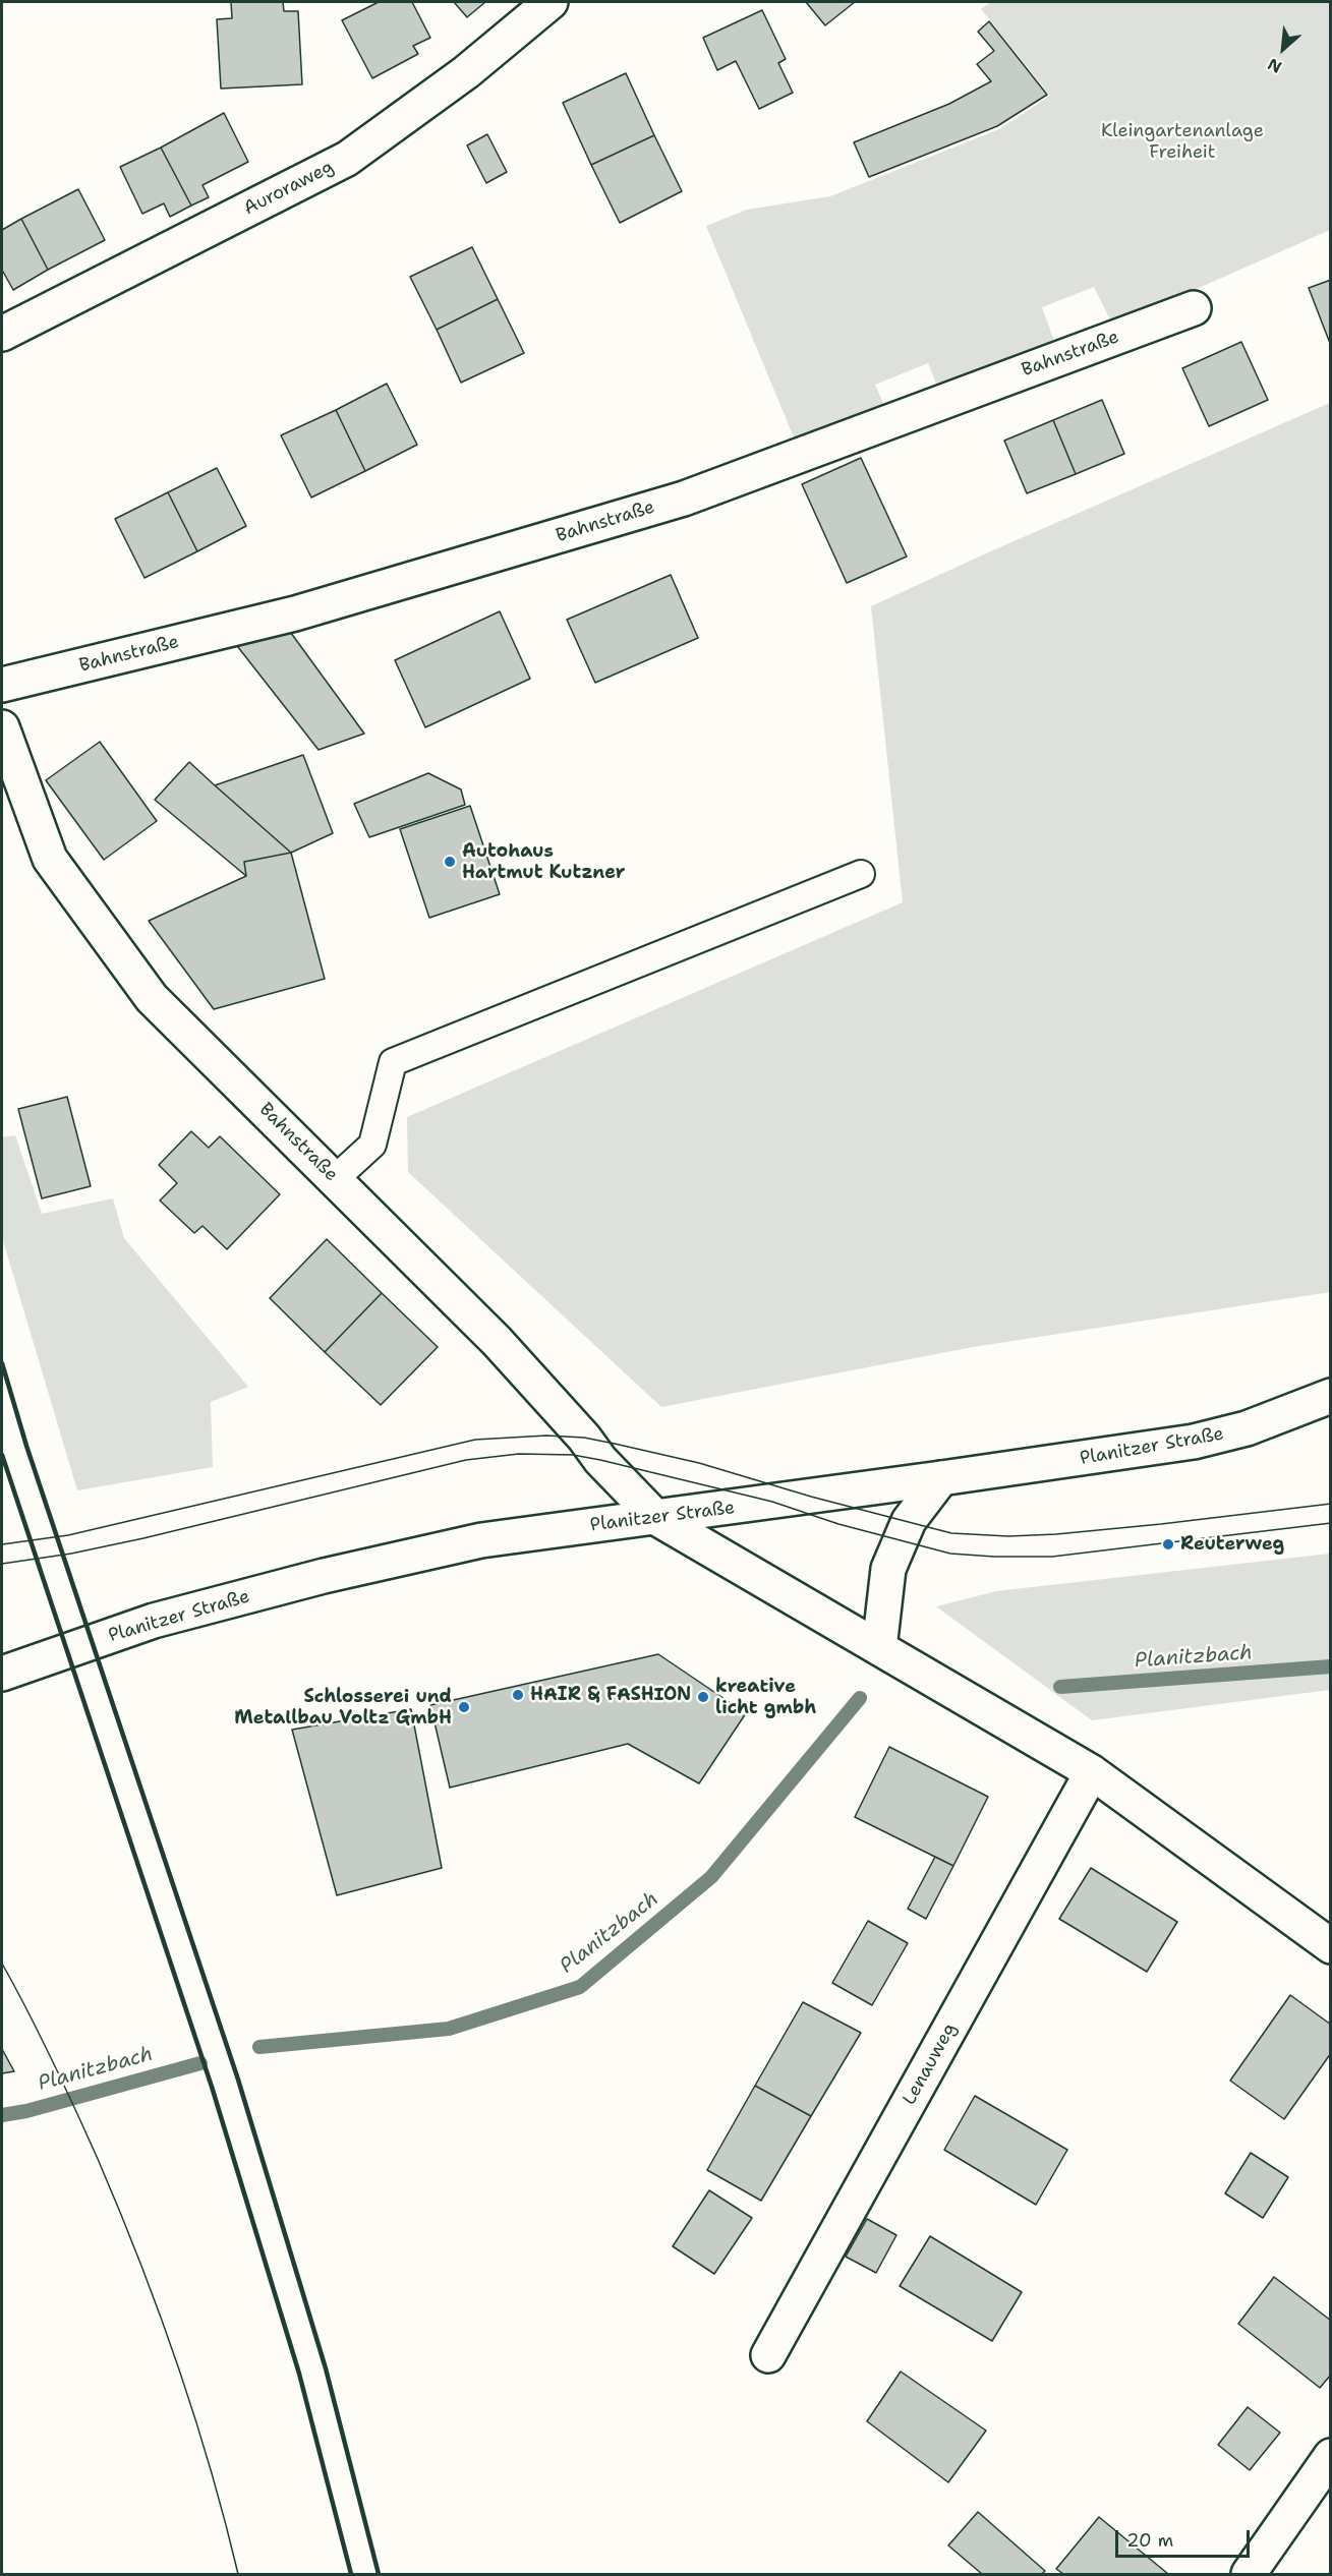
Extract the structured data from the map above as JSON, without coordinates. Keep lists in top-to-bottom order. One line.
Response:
{"streets":{"street":["Auroraweg","Bahnstraße","Planitzer Straße","Lenauweg"]},"crossings":[["Bahnstraße","Planitzer Straße"]],"water":["Planitzbach"],"parks":["Kleingartenanlage Freiheit"],"places":["Autohaus Hartmut Kutzner","Reuterweg","HAIR & FASHION","kreative licht gmbh","Schlosserei und Metallbau Voltz GmbH"],"scale_bar":"20 m","north":"bottom left"}
